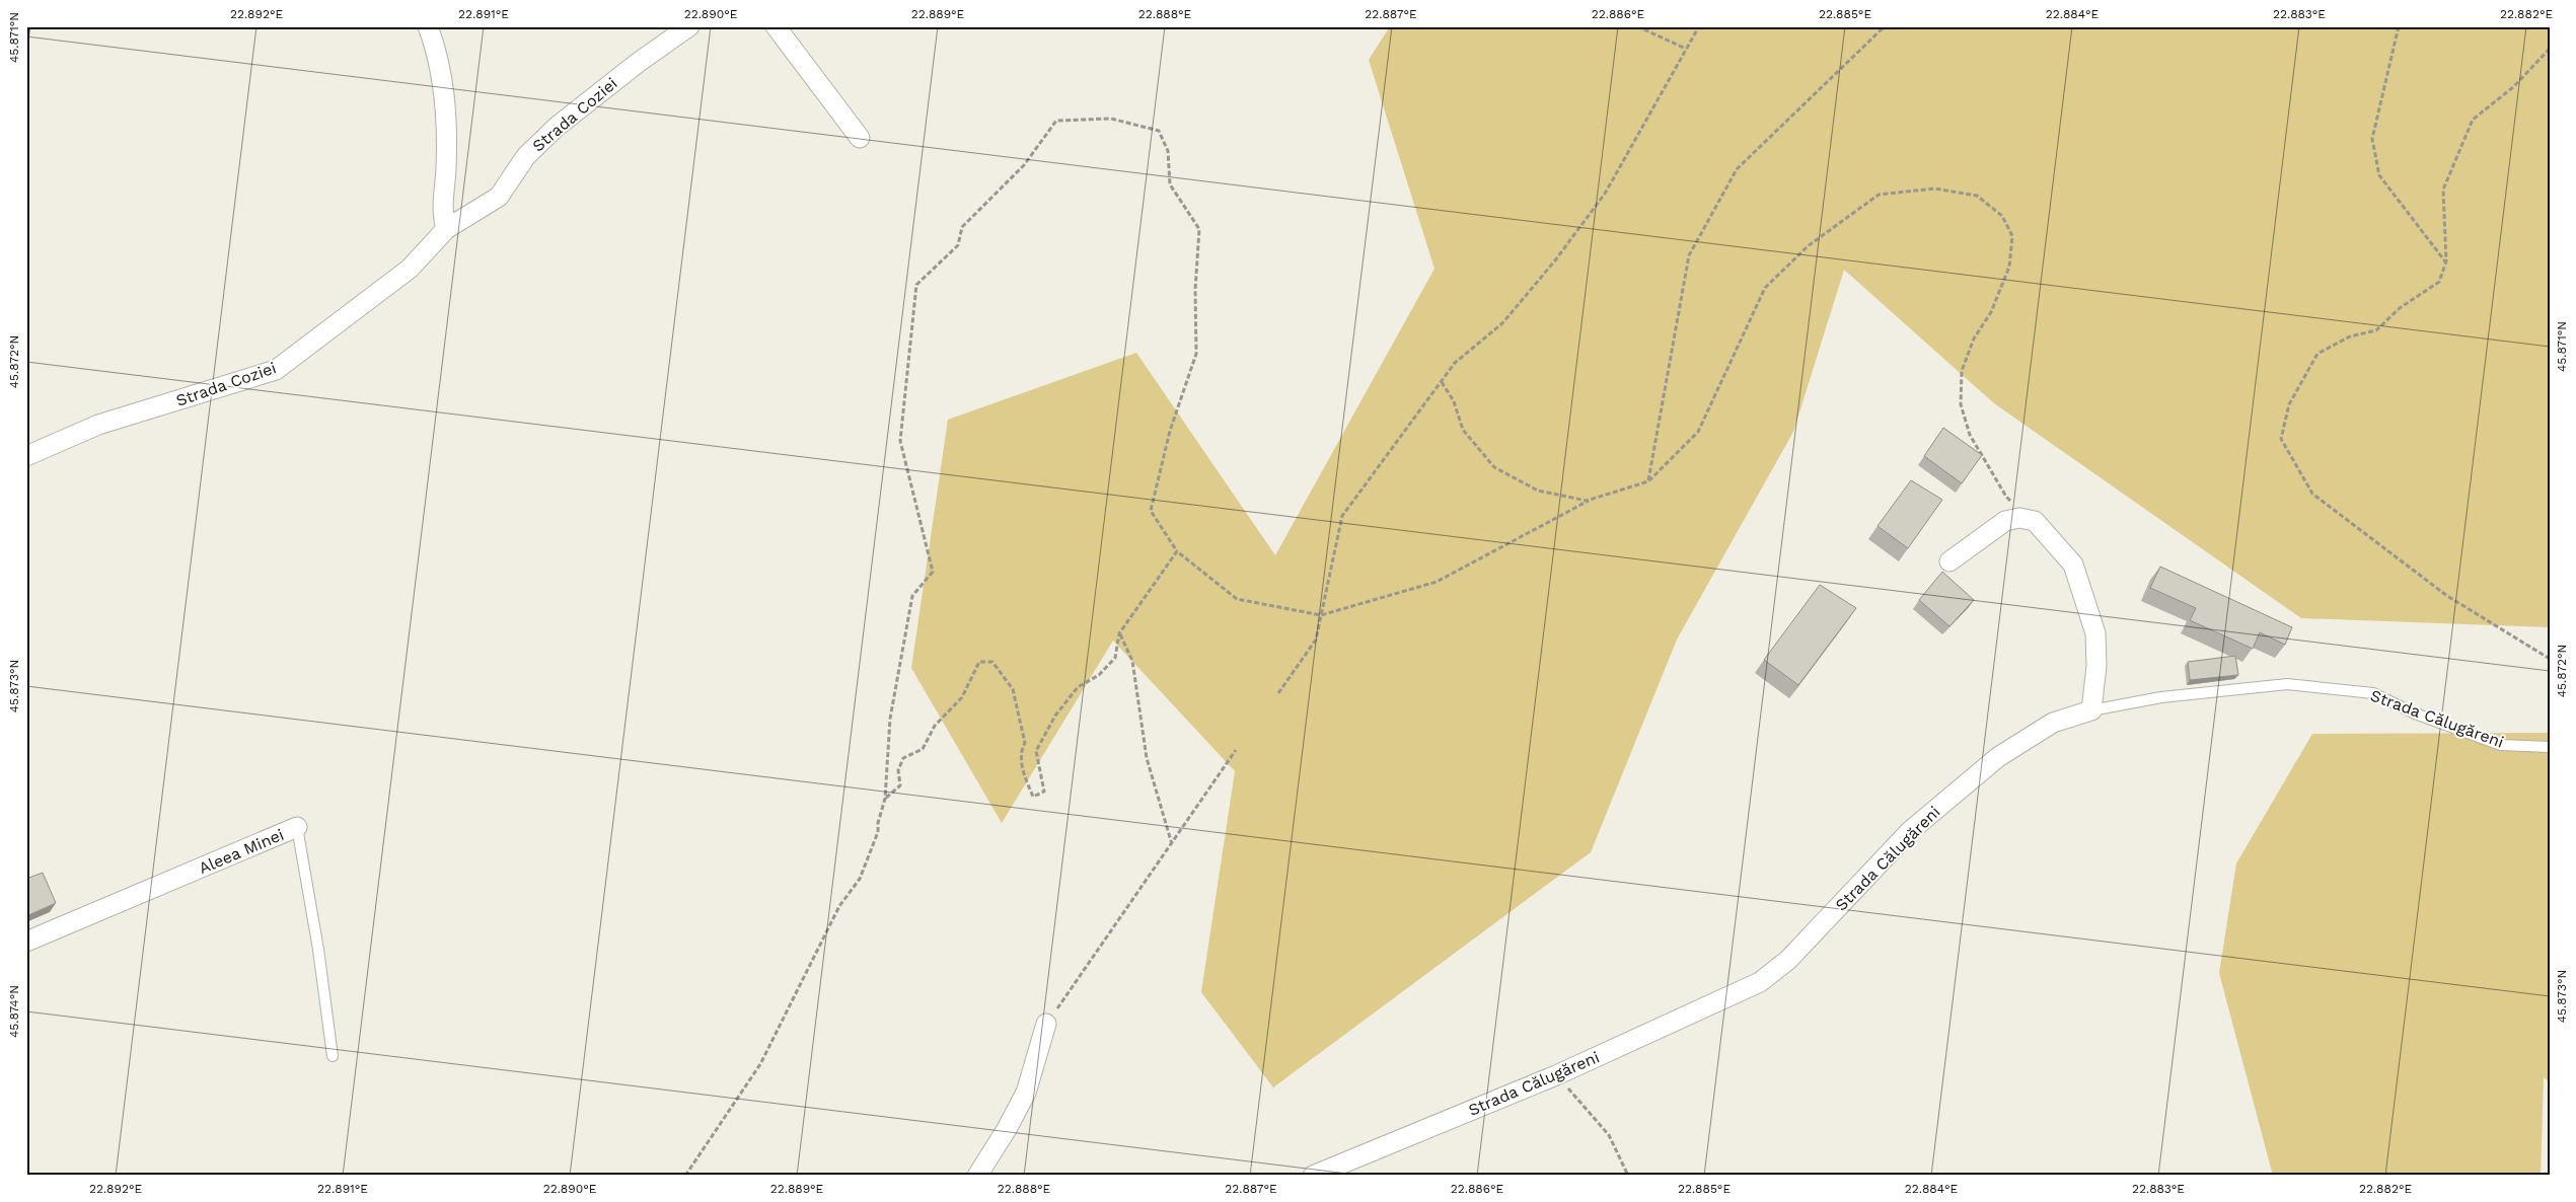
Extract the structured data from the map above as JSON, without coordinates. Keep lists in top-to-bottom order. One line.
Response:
{"streets":{"street":["Strada Coziei","Strada Călugăreni","Aleea Minei"]},"coordinates":["22.892°E","22.891°E","22.890°E","22.889°E","22.888°E","22.887°E","22.886°E","22.885°E","22.884°E","22.883°E","22.882°E","45.871°N","45.872°N","45.873°N","45.874°N"]}
